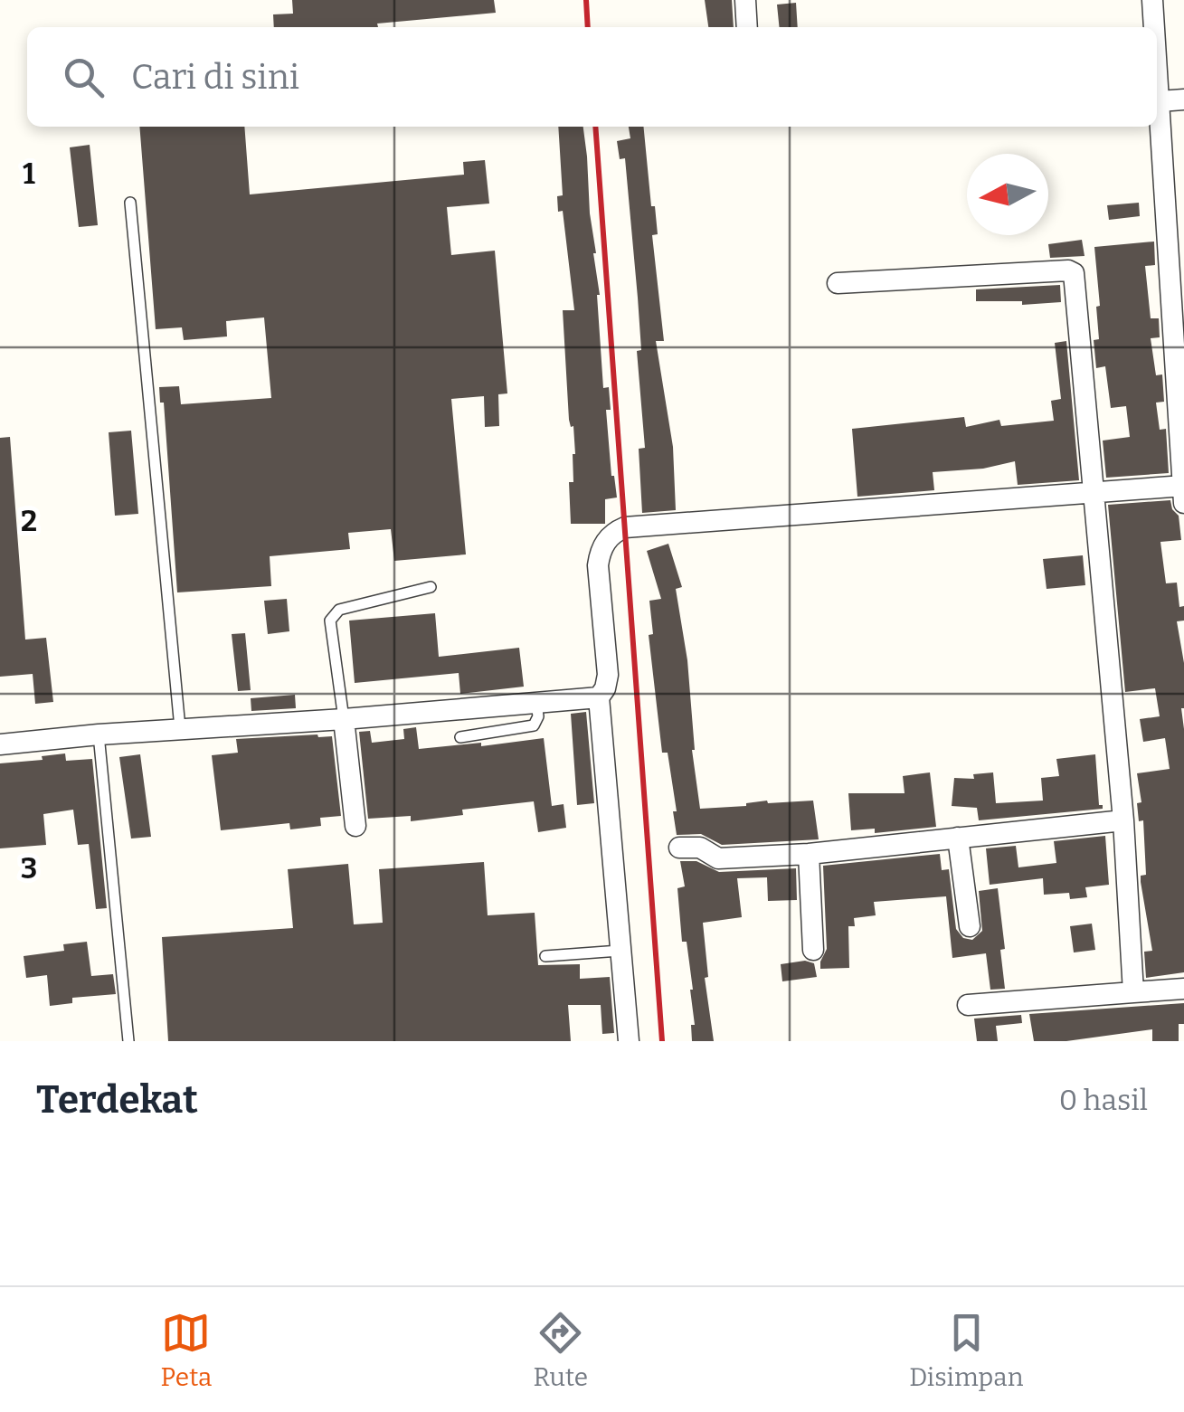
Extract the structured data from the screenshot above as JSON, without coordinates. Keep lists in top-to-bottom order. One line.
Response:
{"north":"left","page":{"search":"Cari di sini","heading":["Terdekat","0 hasil"],"nav":["Peta","Rute","Disimpan"]},"grid":{"rows":["1","2","3"]}}
